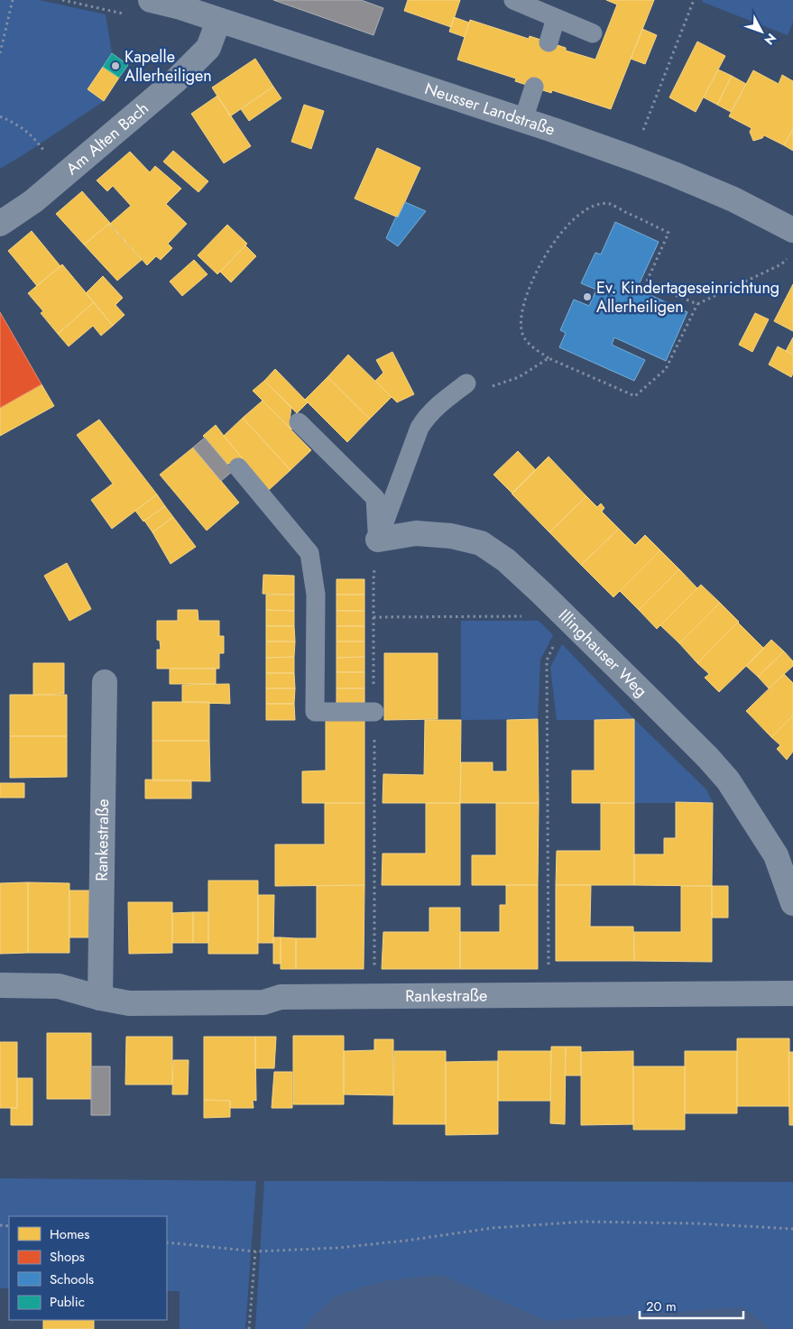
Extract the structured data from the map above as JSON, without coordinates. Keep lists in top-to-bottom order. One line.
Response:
{"streets":{"street":["Neusser Landstraße","Am Alten Bach","Illinghauser Weg","Rankestraße"]},"crossings":[["Neusser Landstraße","Am Alten Bach"]],"places":["Kapelle Allerheiligen","Ev. Kindertageseinrichtung Allerheiligen"],"legend":["Homes","Shops","Schools","Public"],"scale_bar":"20 m","north":"bottom right"}
